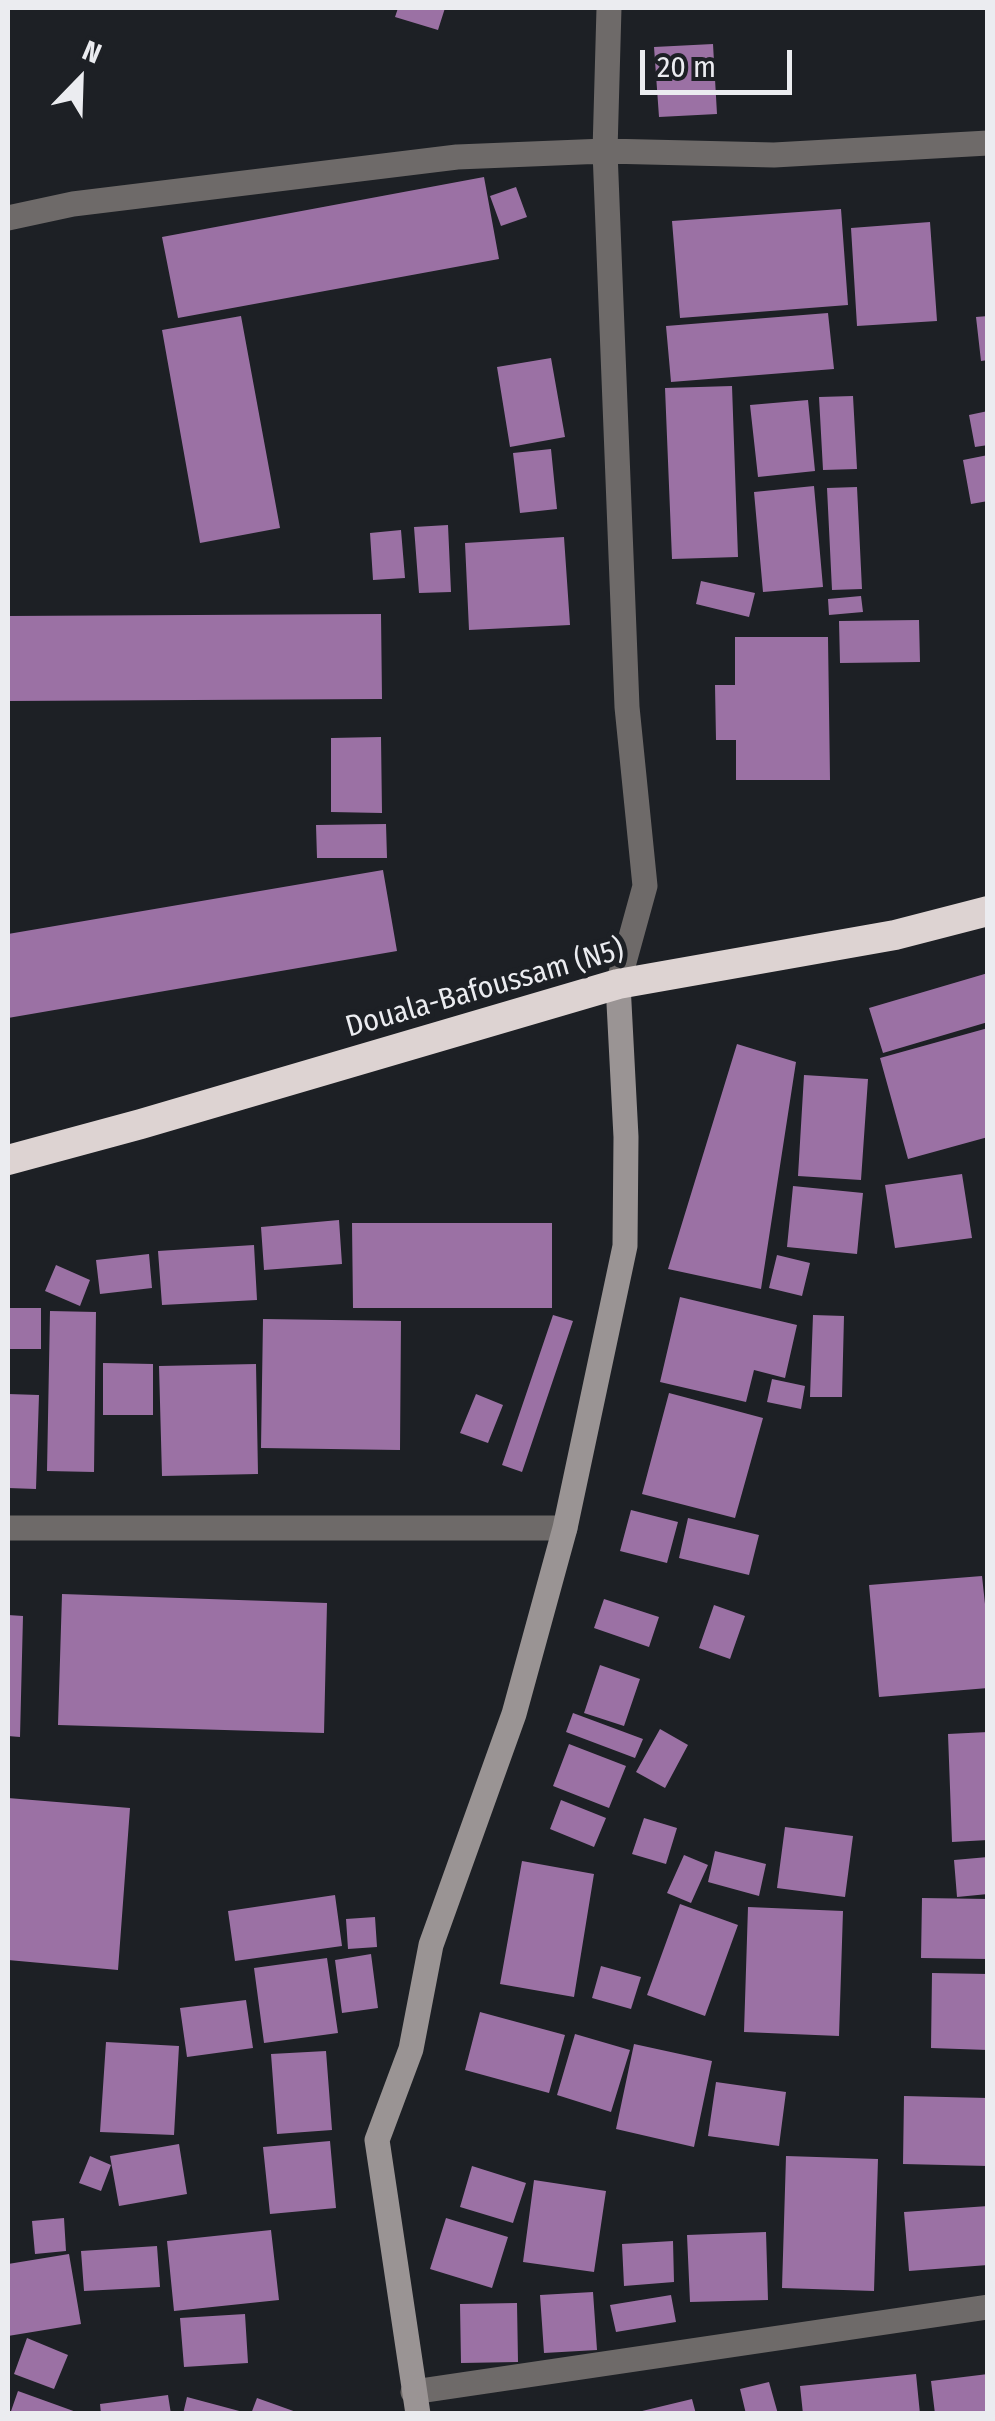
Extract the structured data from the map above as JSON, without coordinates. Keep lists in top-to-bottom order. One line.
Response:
{"streets":{"highway":["Douala-Bafoussam (N5)"]},"scale_bar":"20 m","north":"top right"}
